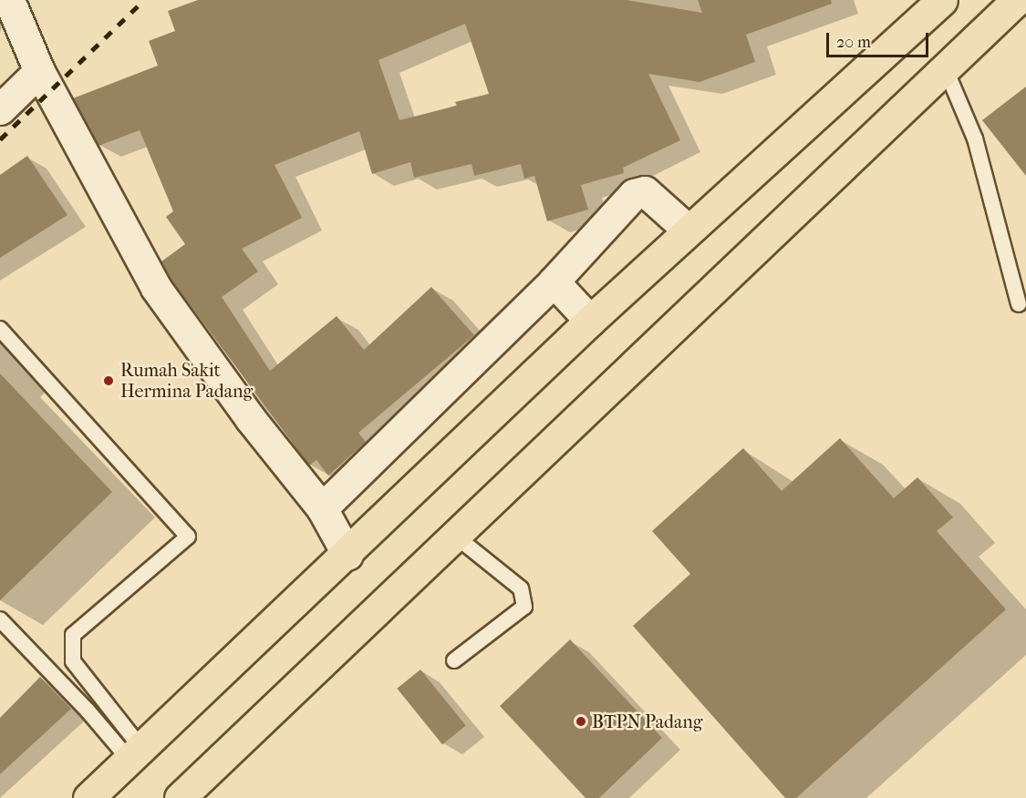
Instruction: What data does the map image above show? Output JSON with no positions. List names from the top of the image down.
{
  "places": ["Rumah Sakit Hermina Padang", "BTPN Padang"],
  "scale_bar": "20 m"
}
